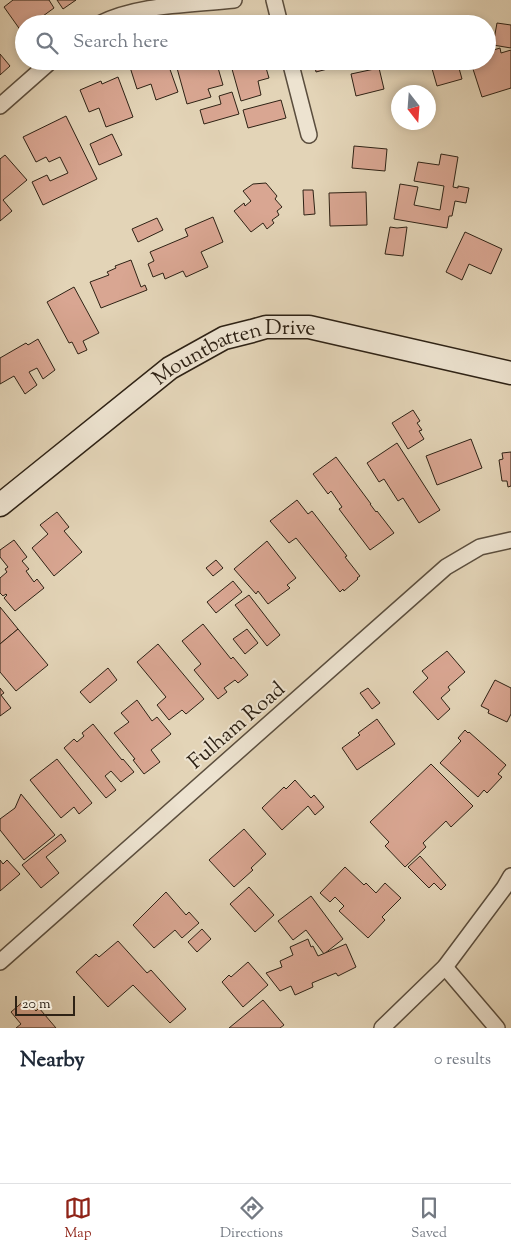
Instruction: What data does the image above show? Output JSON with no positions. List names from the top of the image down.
{
  "streets": {
    "main road": ["Mountbatten Drive"],
    "street": ["Fulham Road"]
  },
  "scale_bar": "20 m",
  "north": "bottom",
  "page": {
    "search": "Search here",
    "scale": "20 m",
    "heading": ["Nearby", "0 results"],
    "nav": ["Map", "Directions", "Saved"]
  }
}
